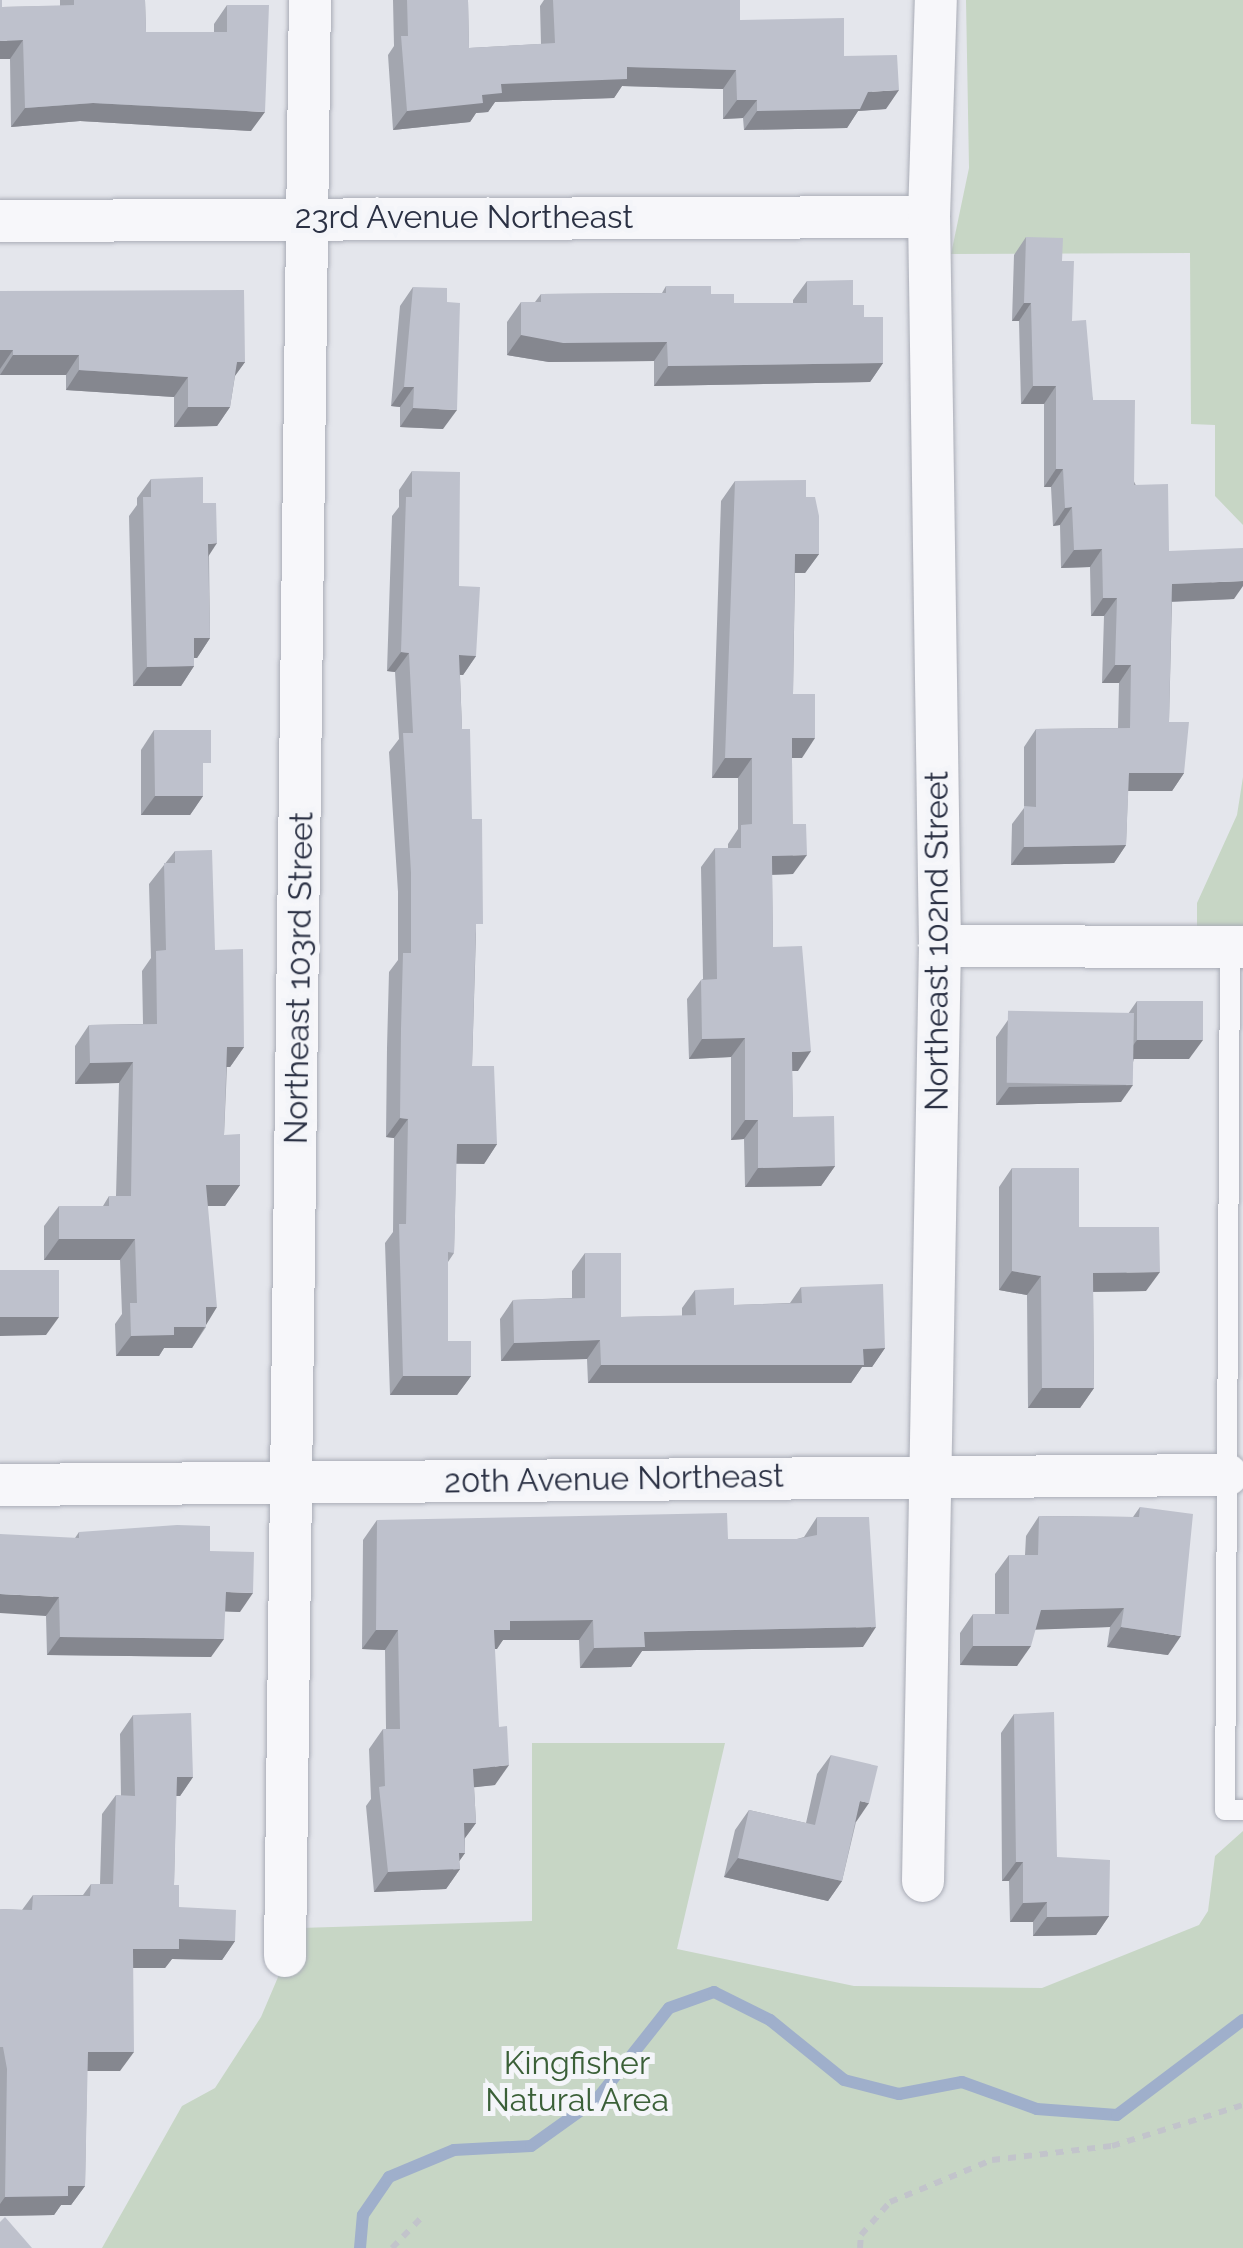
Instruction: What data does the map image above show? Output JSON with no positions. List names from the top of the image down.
{
  "streets": {
    "street": [
      "23rd Avenue Northeast",
      "Northeast 102nd Street",
      "Northeast 103rd Street",
      "20th Avenue Northeast"
    ]
  },
  "crossings": [
    ["23rd Avenue Northeast", "Northeast 102nd Street"],
    ["23rd Avenue Northeast", "Northeast 103rd Street"],
    ["Northeast 102nd Street", "20th Avenue Northeast"],
    ["Northeast 103rd Street", "20th Avenue Northeast"]
  ],
  "parks": ["Kingfisher Natural Area"]
}
